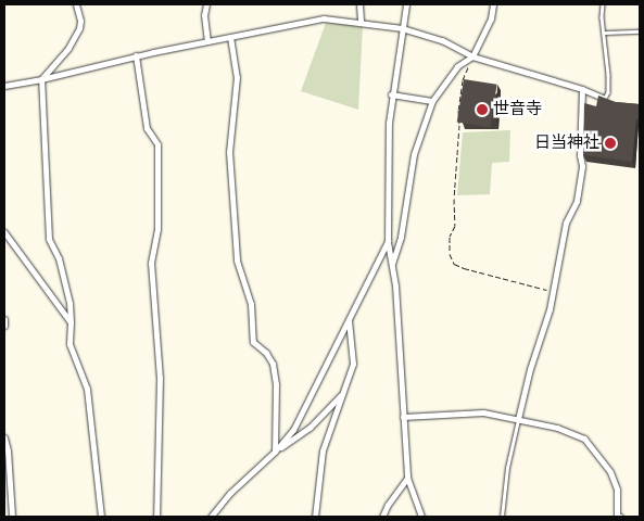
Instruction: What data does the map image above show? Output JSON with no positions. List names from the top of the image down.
{
  "places": ["世音寺", "日当神社"]
}
